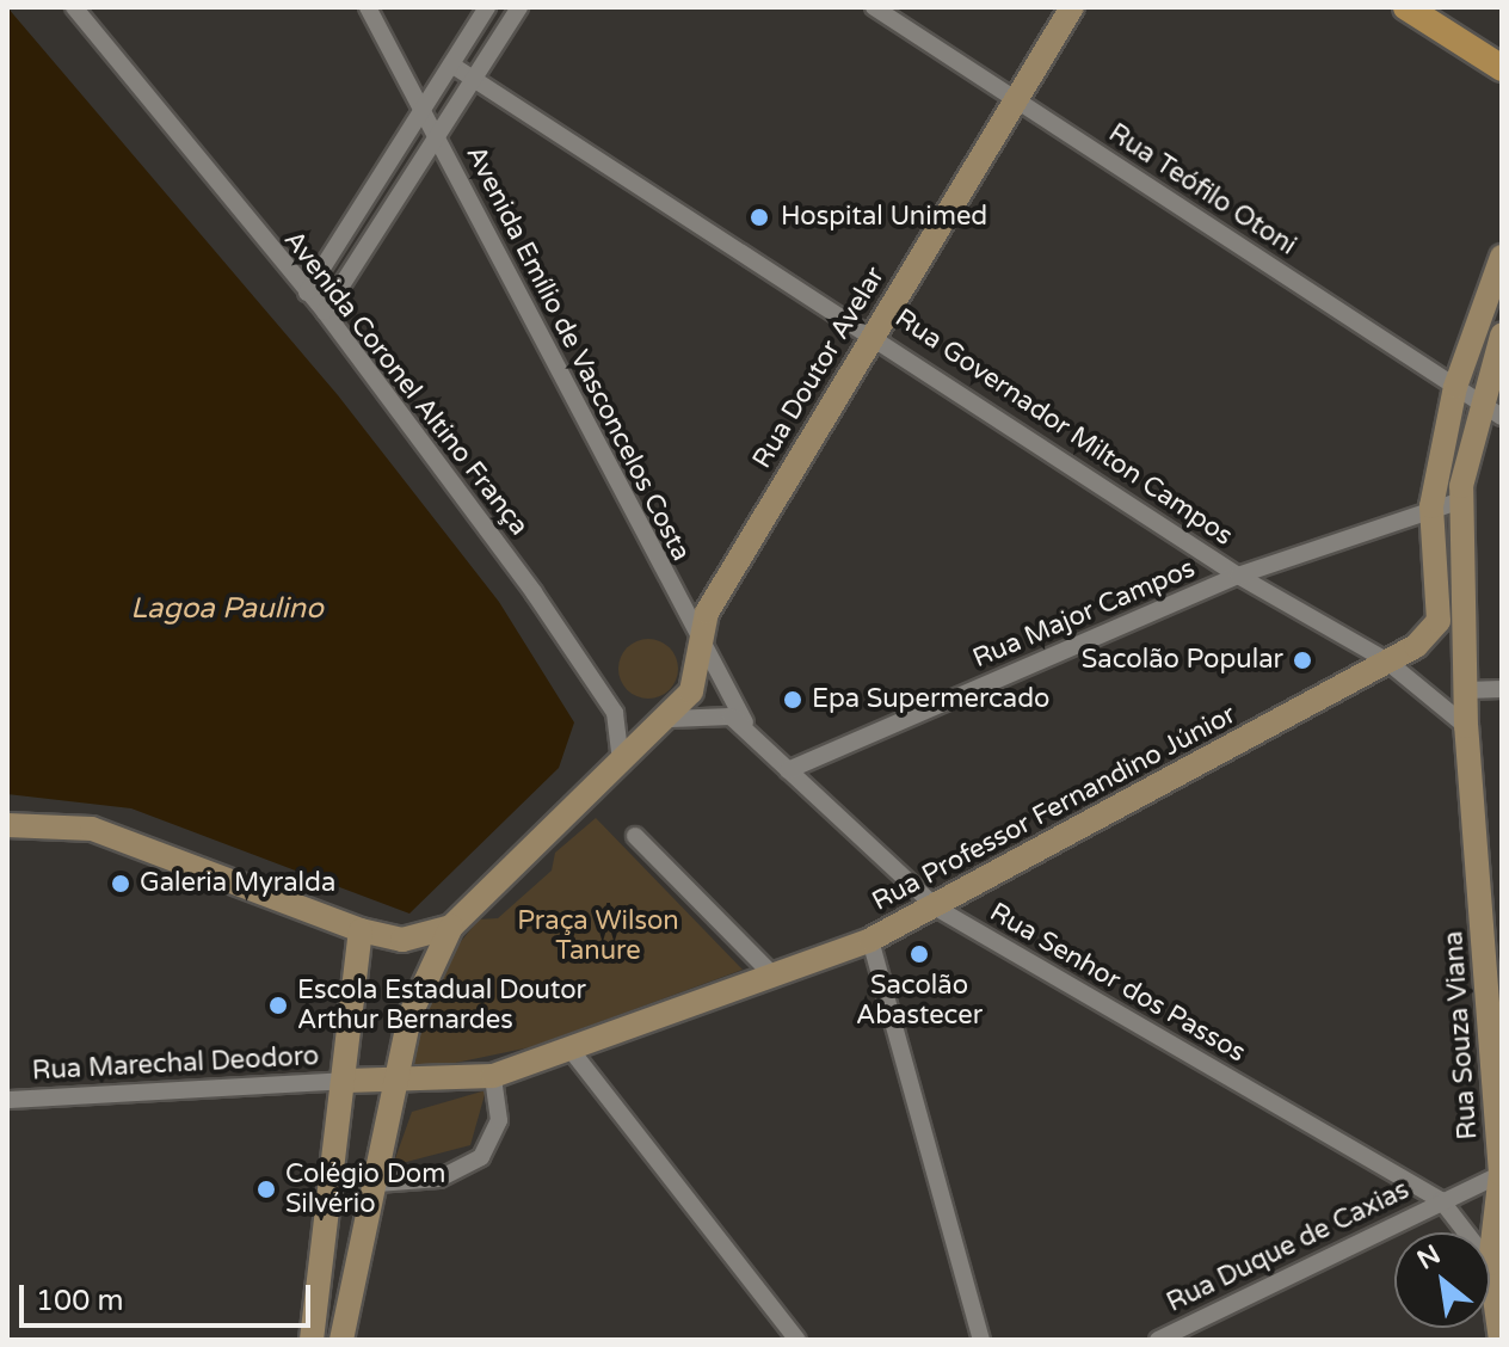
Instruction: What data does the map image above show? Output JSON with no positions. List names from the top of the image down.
{
  "streets": {
    "main road": ["Rua Doutor Avelar", "Rua Professor Fernandino Júnior", "Rua Souza Viana"],
    "street": [
      "Rua Teófilo Otoni",
      "Avenida Emílio de Vasconcelos Costa",
      "Avenida Coronel Altino França",
      "Rua Governador Milton Campos",
      "Rua Major Campos",
      "Rua Senhor dos Passos",
      "Rua Marechal Deodoro",
      "Rua Duque de Caxias"
    ]
  },
  "crossings": [
    ["Rua Teófilo Otoni", "Rua Doutor Avelar"],
    ["Rua Teófilo Otoni", "Rua Souza Viana"],
    ["Avenida Emílio de Vasconcelos Costa", "Rua Doutor Avelar"],
    ["Avenida Emílio de Vasconcelos Costa", "Rua Senhor dos Passos"],
    ["Rua Doutor Avelar", "Rua Governador Milton Campos"],
    ["Rua Doutor Avelar", "Rua Senhor dos Passos"],
    ["Rua Governador Milton Campos", "Rua Major Campos"],
    ["Rua Governador Milton Campos", "Rua Professor Fernandino Júnior"],
    ["Rua Major Campos", "Rua Professor Fernandino Júnior"],
    ["Rua Major Campos", "Rua Senhor dos Passos"],
    ["Rua Major Campos", "Rua Souza Viana"],
    ["Rua Professor Fernandino Júnior", "Rua Senhor dos Passos"],
    ["Rua Professor Fernandino Júnior", "Rua Marechal Deodoro"],
    ["Rua Senhor dos Passos", "Rua Duque de Caxias"]
  ],
  "water": ["Lagoa Paulino"],
  "parks": ["Praça Wilson Tanure"],
  "places": [
    "Hospital Unimed",
    "Sacolão Popular",
    "Epa Supermercado",
    "Galeria Myralda",
    "Sacolão Abastecer",
    "Escola Estadual Doutor Arthur Bernardes",
    "Colégio Dom Silvério"
  ],
  "scale_bar": "100 m",
  "north": "top left"
}
